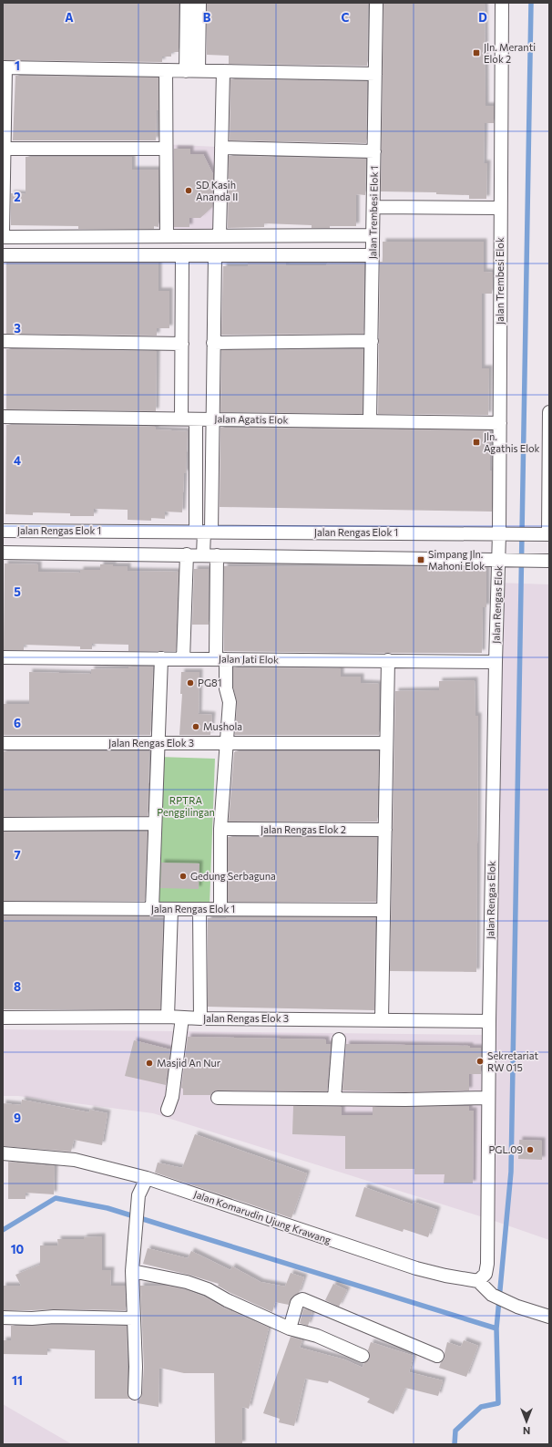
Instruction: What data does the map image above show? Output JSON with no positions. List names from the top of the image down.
{
  "streets": {
    "street": [
      "Jalan Trembesi Elok 1",
      "Jalan Trembesi Elok",
      "Jalan Agatis Elok",
      "Jalan Rengas Elok 1",
      "Jalan Rengas Elok",
      "Jalan Jati Elok",
      "Jalan Rengas Elok 3",
      "Jalan Rengas Elok 2",
      "Jalan Komarudin Ujung Krawang"
    ]
  },
  "crossings": [
    ["Jalan Trembesi Elok 1", "Jalan Agatis Elok"],
    ["Jalan Trembesi Elok", "Jalan Agatis Elok"],
    ["Jalan Trembesi Elok", "Jalan Rengas Elok 1"],
    ["Jalan Trembesi Elok", "Jalan Rengas Elok"],
    ["Jalan Rengas Elok", "Jalan Jati Elok"],
    ["Jalan Rengas Elok", "Jalan Rengas Elok 3"],
    ["Jalan Rengas Elok", "Jalan Komarudin Ujung Krawang"]
  ],
  "parks": ["RPTRA Penggilingan"],
  "places": {
    "transit": ["Jln. Meranti Elok 2", "Jln. Agathis Elok", "Simpang Jln. Mahoni Elok"],
    "other": [
      "SD Kasih Ananda II",
      "PG81",
      "Mushola",
      "Gedung Serbaguna",
      "Sekretariat RW 015",
      "Masjid An Nur",
      "PGL.09"
    ]
  },
  "north": "bottom",
  "grid": {
    "columns": [
      "A",
      "B",
      "C",
      "D"
    ],
    "rows": [
      "1",
      "2",
      "3",
      "4",
      "5",
      "6",
      "7",
      "8",
      "9",
      "10",
      "11"
    ]
  }
}
